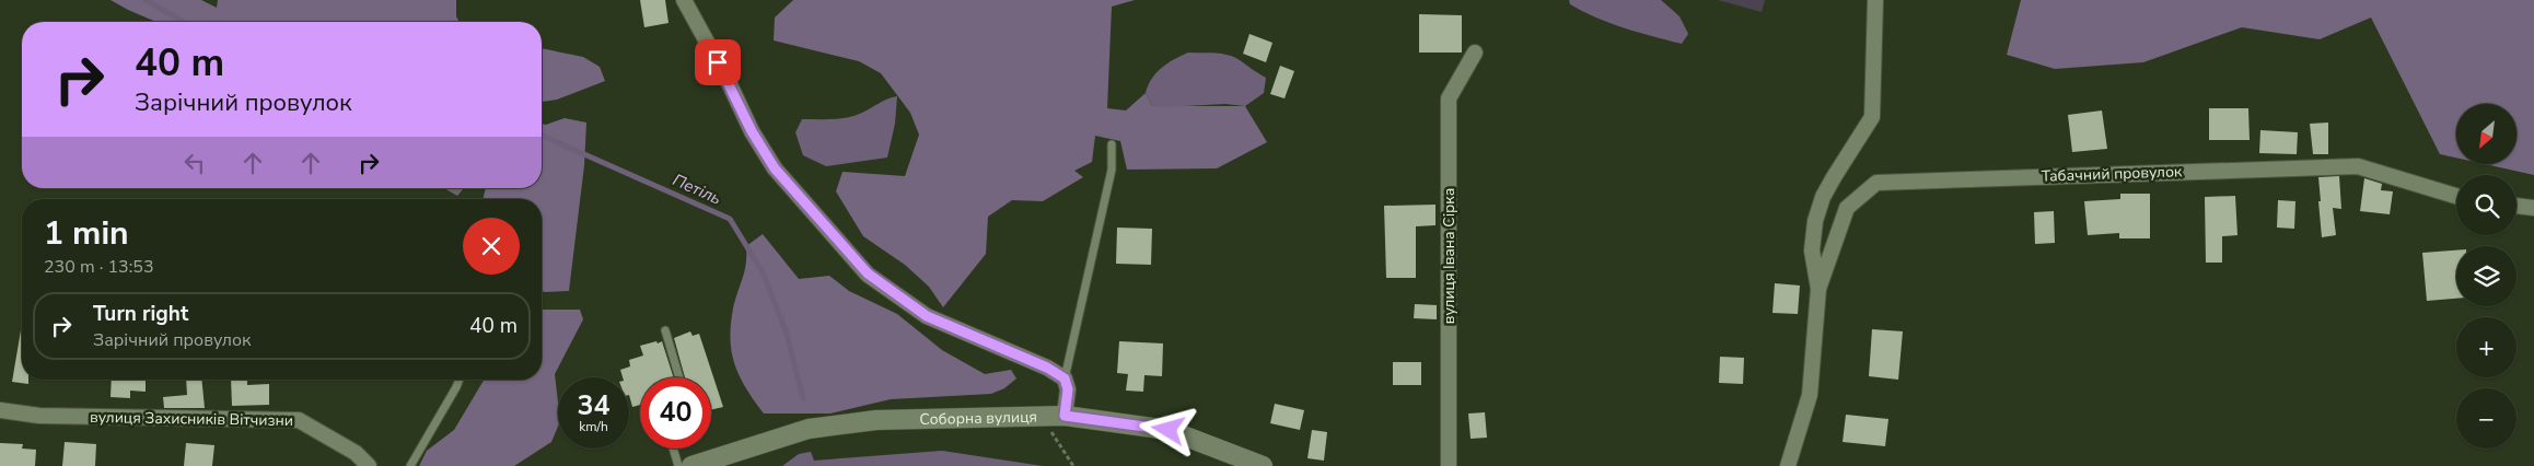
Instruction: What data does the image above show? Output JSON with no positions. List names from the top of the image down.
{
  "streets": {
    "street": [
      "Табачний провулок",
      "вулиця Івана Сірка",
      "Соборна вулиця",
      "вулиця Захисників Вітчизни"
    ]
  },
  "water": ["Петіль"],
  "north": "bottom left",
  "page": {
    "turn": ["40 m", "Зарічний провулок"],
    "map_buttons": ["+", "−"],
    "heading": ["1 min", "230 m · 13:53"],
    "list": [
      {
        "name": "Turn right",
        "note": "Зарічний провулок",
        "value": "40 m"
      }
    ],
    "speed": "34 km/h",
    "limit": "40"
  }
}
